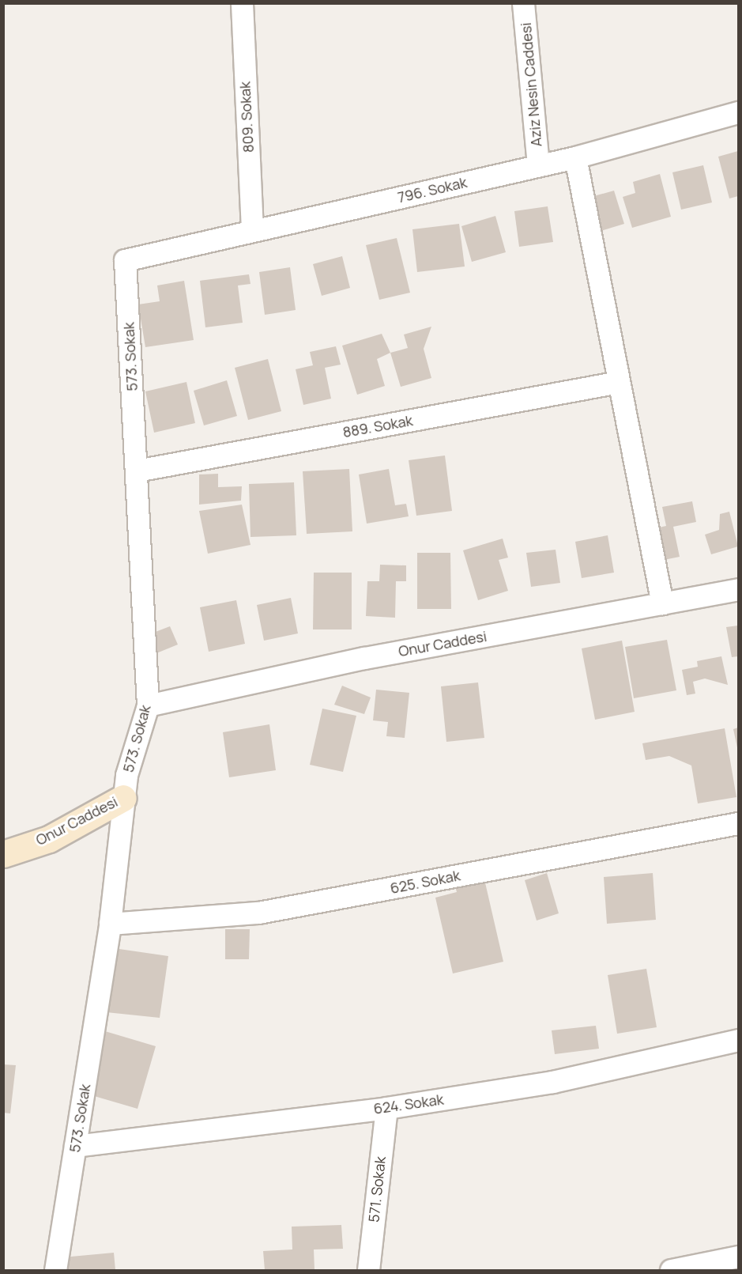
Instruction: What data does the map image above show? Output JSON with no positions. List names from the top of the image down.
{
  "streets": {
    "street": [
      "Aziz Nesin Caddesi",
      "809. Sokak",
      "796. Sokak",
      "573. Sokak",
      "889. Sokak",
      "Onur Caddesi",
      "625. Sokak",
      "624. Sokak",
      "571. Sokak"
    ]
  },
  "crossings": [
    ["Aziz Nesin Caddesi", "796. Sokak"],
    ["809. Sokak", "796. Sokak"],
    ["796. Sokak", "573. Sokak"],
    ["573. Sokak", "889. Sokak"],
    ["573. Sokak", "Onur Caddesi"],
    ["573. Sokak", "625. Sokak"],
    ["573. Sokak", "624. Sokak"],
    ["624. Sokak", "571. Sokak"]
  ]
}
